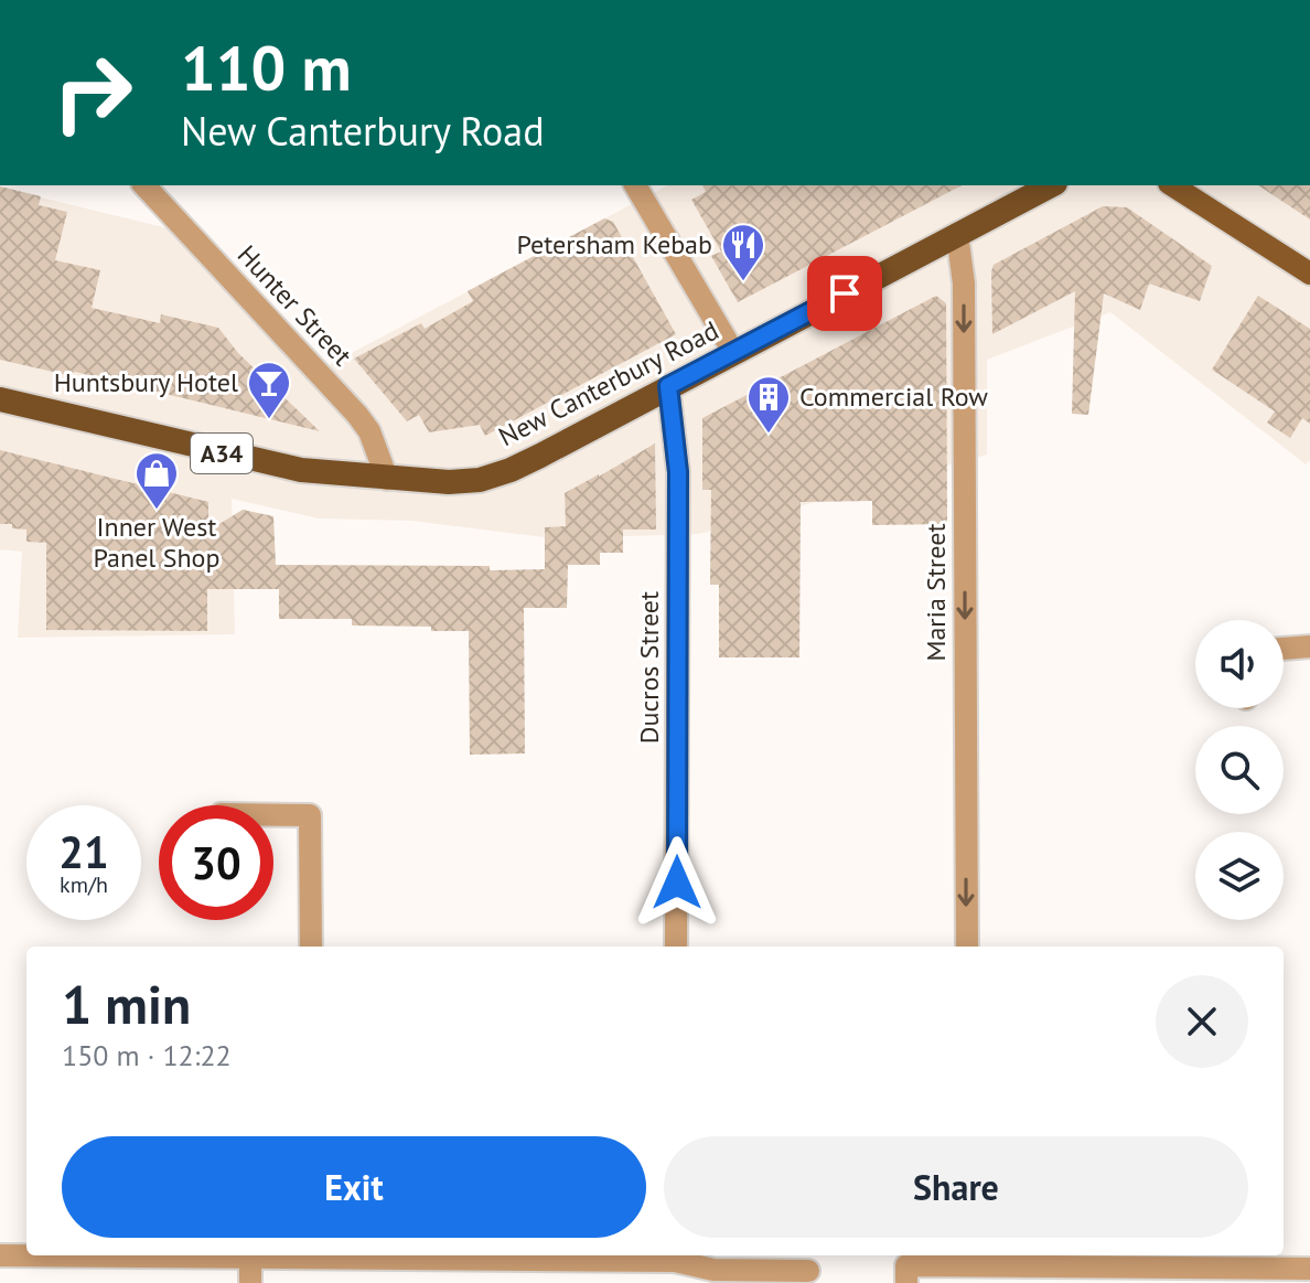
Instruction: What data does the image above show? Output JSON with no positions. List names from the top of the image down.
{
  "streets": {
    "highway": ["New Canterbury Road", "A34"],
    "street": ["Hunter Street", "Maria Street", "Ducros Street"]
  },
  "crossings": [
    ["Hunter Street", "New Canterbury Road"],
    ["New Canterbury Road", "Maria Street"],
    ["New Canterbury Road", "Ducros Street"]
  ],
  "one_way": ["Maria Street"],
  "places": {
    "restaurant": ["Petersham Kebab"],
    "bar": ["Huntsbury Hotel"],
    "building": ["Commercial Row"],
    "shop": ["Inner West Panel Shop"]
  },
  "page": {
    "turn": ["110 m", "New Canterbury Road"],
    "speed": "21 km/h",
    "limit": "30",
    "heading": ["1 min", "150 m · 12:22"],
    "buttons": ["Exit", "Share"]
  }
}
